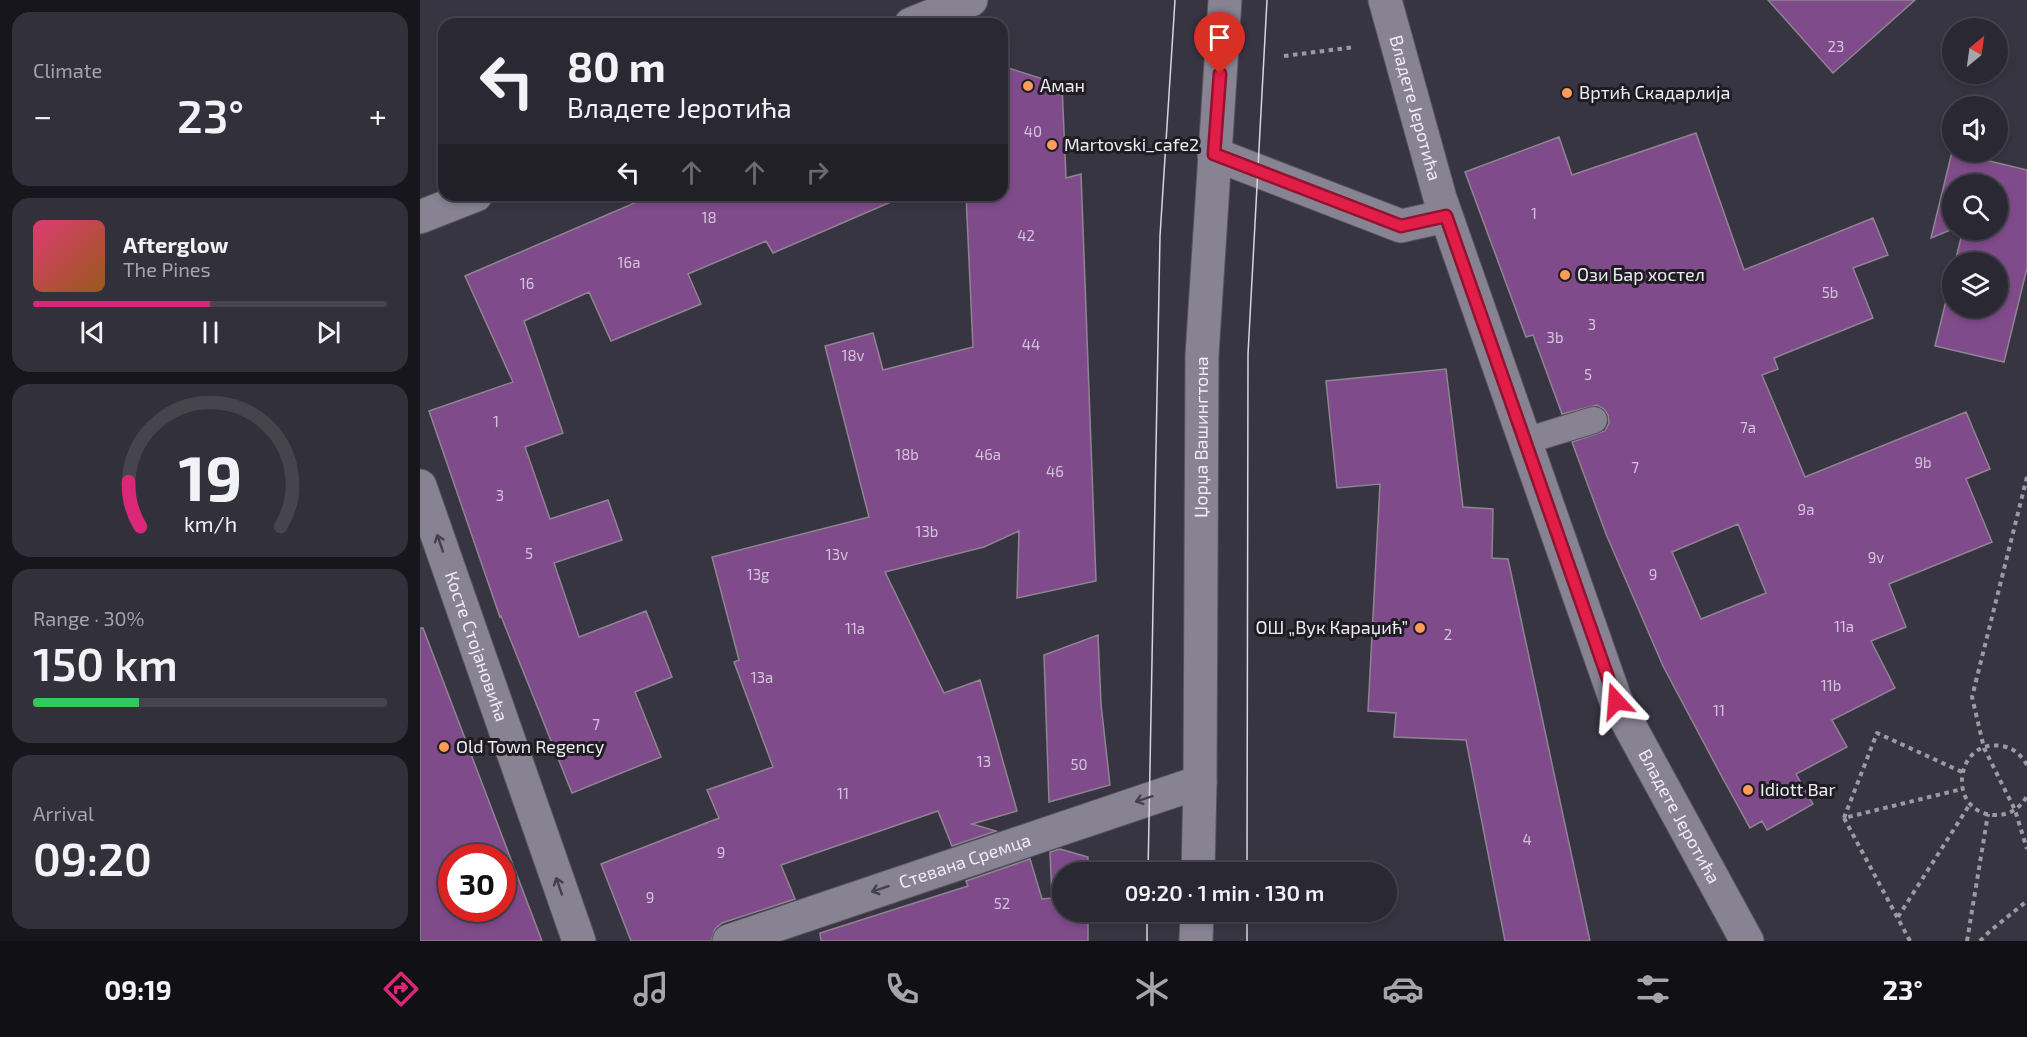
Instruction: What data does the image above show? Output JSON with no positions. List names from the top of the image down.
{
  "streets": {
    "street": [
      "Владете Јеротића",
      "Џорџа Вашингтона",
      "Косте Стојановића",
      "Стевана Сремца"
    ]
  },
  "crossings": [
    ["Џорџа Вашингтона", "Стевана Сремца"]
  ],
  "one_way": ["Косте Стојановића", "Стевана Сремца"],
  "places": [
    "Аман",
    "Вртић Скадарлија",
    "Martovski_cafe2",
    "Ози Бар хостел",
    "ОШ „Вук Караџић”",
    "Old Town Regency",
    "Idiott Bar"
  ],
  "house_numbers": [
    "23",
    "40",
    "1",
    "18",
    "42",
    "16a",
    "16",
    "5b",
    "3",
    "3b",
    "44",
    "18v",
    "5",
    "1",
    "7a",
    "18b",
    "46a",
    "9b",
    "7",
    "46",
    "3",
    "9a",
    "13b",
    "5",
    "13v",
    "9v",
    "13g",
    "9",
    "11a",
    "11a",
    "2",
    "13a",
    "11b",
    "11",
    "7",
    "13",
    "50",
    "11",
    "4",
    "9",
    "9",
    "52"
  ],
  "north": "top right",
  "page": {
    "tile": [
      "Climate",
      ["Range · 30%", "150 km"],
      ["Arrival", "09:20"]
    ],
    "turn": ["80 m", "Владете Јеротића"],
    "heat": ["−", "23°", "+"],
    "song": ["Afterglow", "The Pines"],
    "limit": "30",
    "trip": "09:20 · 1 min · 130 m",
    "tabs": ["09:19", "23°"],
    "gauge": ["19", "km/h"]
  }
}
